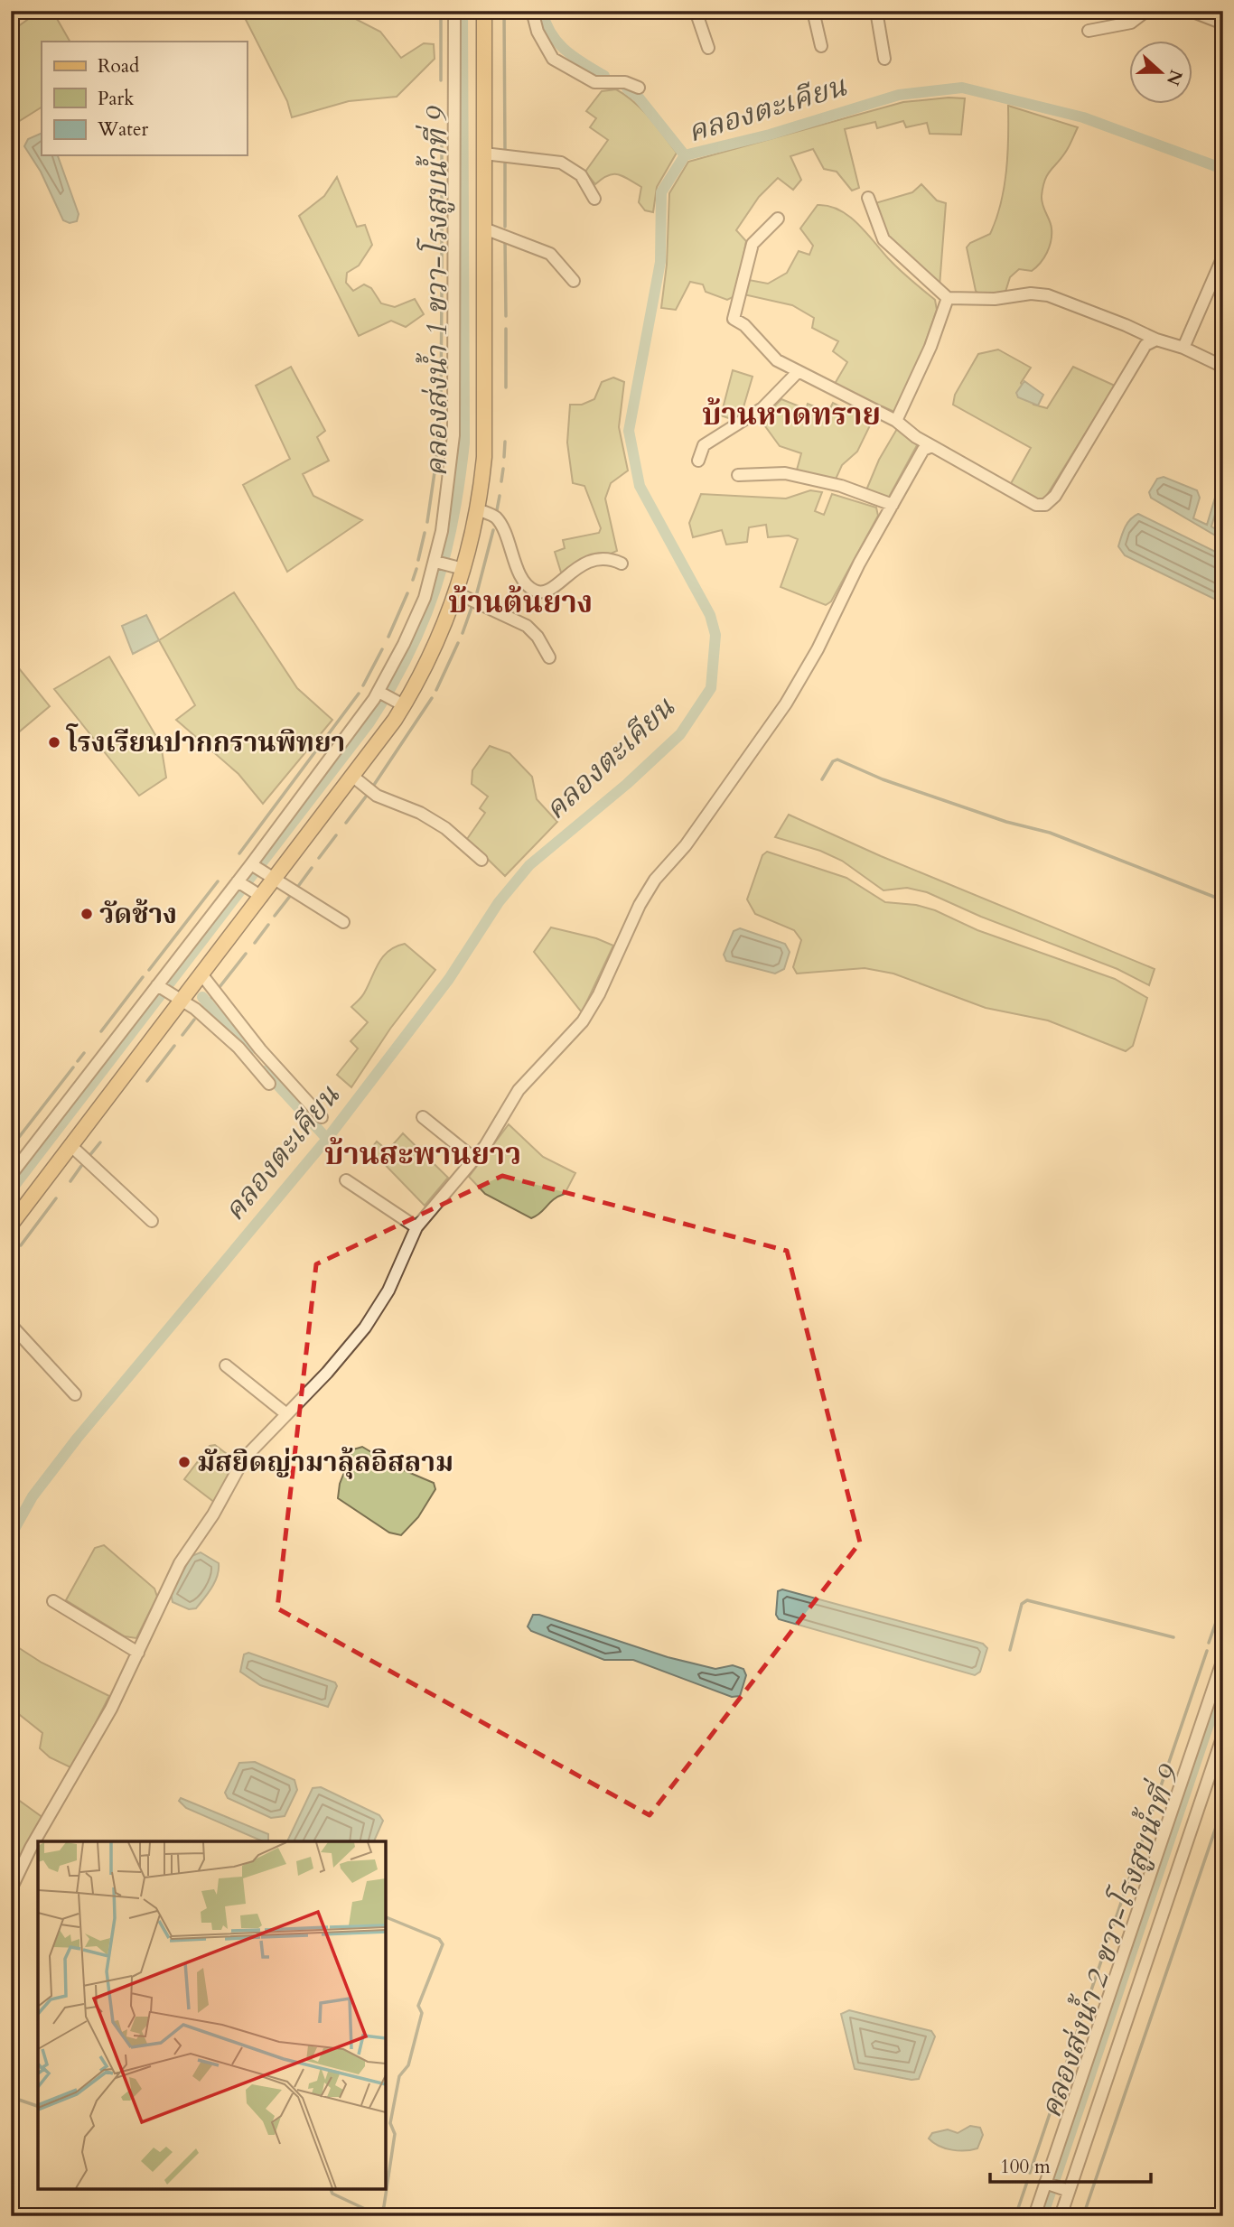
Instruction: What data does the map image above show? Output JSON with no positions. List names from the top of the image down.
{
  "districts": ["บ้านหาดทราย", "บ้านต้นยาง", "บ้านสะพานยาว"],
  "water": ["คลองตะเคียน", "คลองส่งน้ำ 1 ขวา-โรงสูบน้ำที่ 9", "คลองส่งน้ำ 2 ขวา-โรงสูบน้ำที่ 9"],
  "places": ["โรงเรียนปากกรานพิทยา", "วัดช้าง", "มัสยิดญ่ามาลุ้ลอิสลาม"],
  "legend": ["Road", "Park", "Water"],
  "scale_bar": "100 m",
  "north": "right"
}
